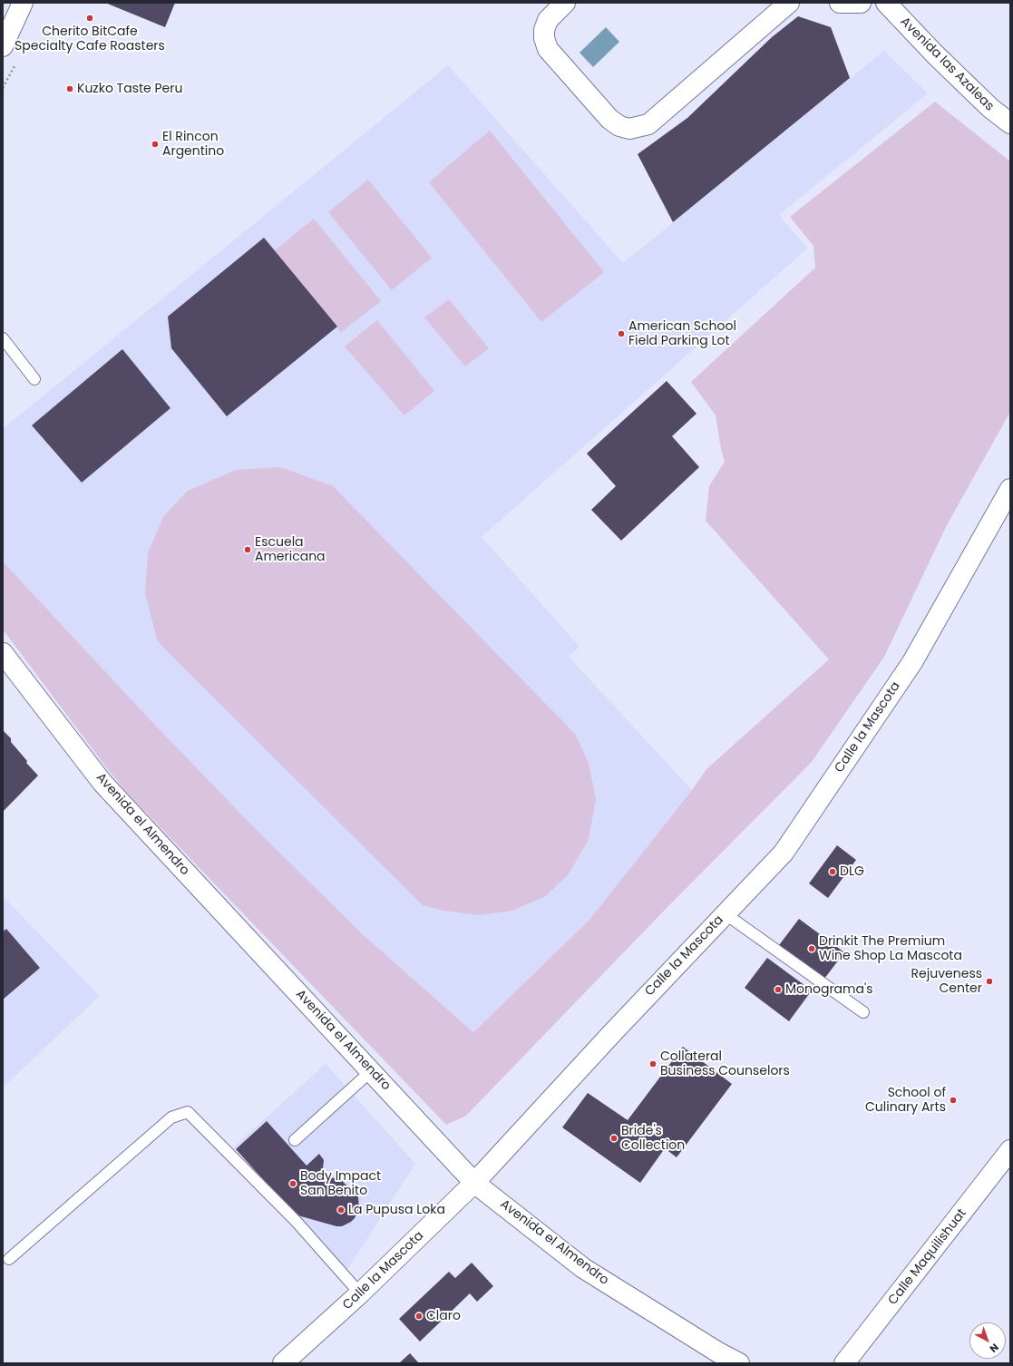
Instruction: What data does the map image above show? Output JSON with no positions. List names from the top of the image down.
{
  "streets": {
    "street": [
      "Avenida las Azaleas",
      "Calle la Mascota",
      "Avenida el Almendro",
      "Calle Maquilishuat"
    ]
  },
  "crossings": [
    ["Calle la Mascota", "Avenida el Almendro"]
  ],
  "places": [
    "Cherito BitCafe Specialty Cafe Roasters",
    "Kuzko Taste Peru",
    "El Rincon Argentino",
    "American School Field Parking Lot",
    "Escuela Americana",
    "DLG",
    "Drinkit The Premium Wine Shop La Mascota",
    "Rejuveness Center",
    "Monograma's",
    "Collateral Business Counselors",
    "School of Culinary Arts",
    "Bride's Collection",
    "Body Impact San Benito",
    "La Pupusa Loka",
    "Claro"
  ],
  "north": "bottom right"
}
